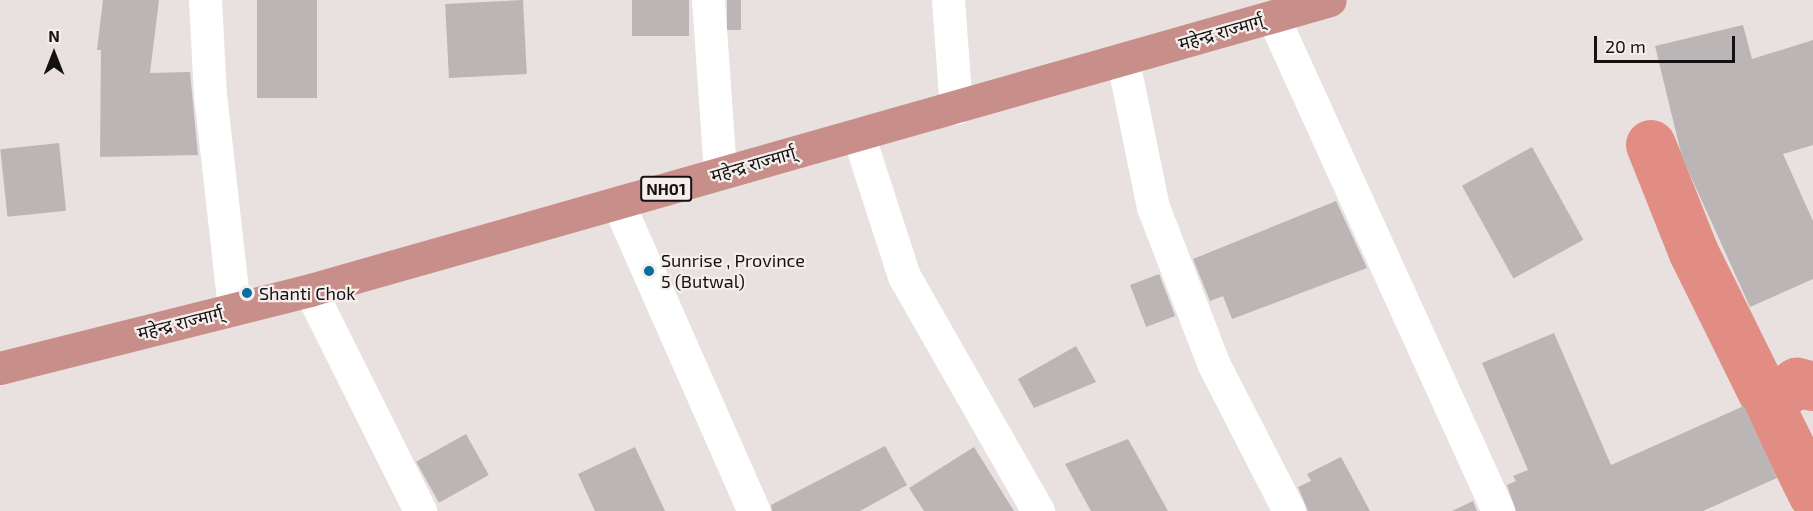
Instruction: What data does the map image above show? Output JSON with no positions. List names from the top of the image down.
{
  "streets": {
    "highway": ["महेन्द्र राज्मार्ग्", "NH01"]
  },
  "places": ["Sunrise , Province 5 (Butwal)", "Shanti Chok"],
  "scale_bar": "20 m",
  "north": "top"
}
